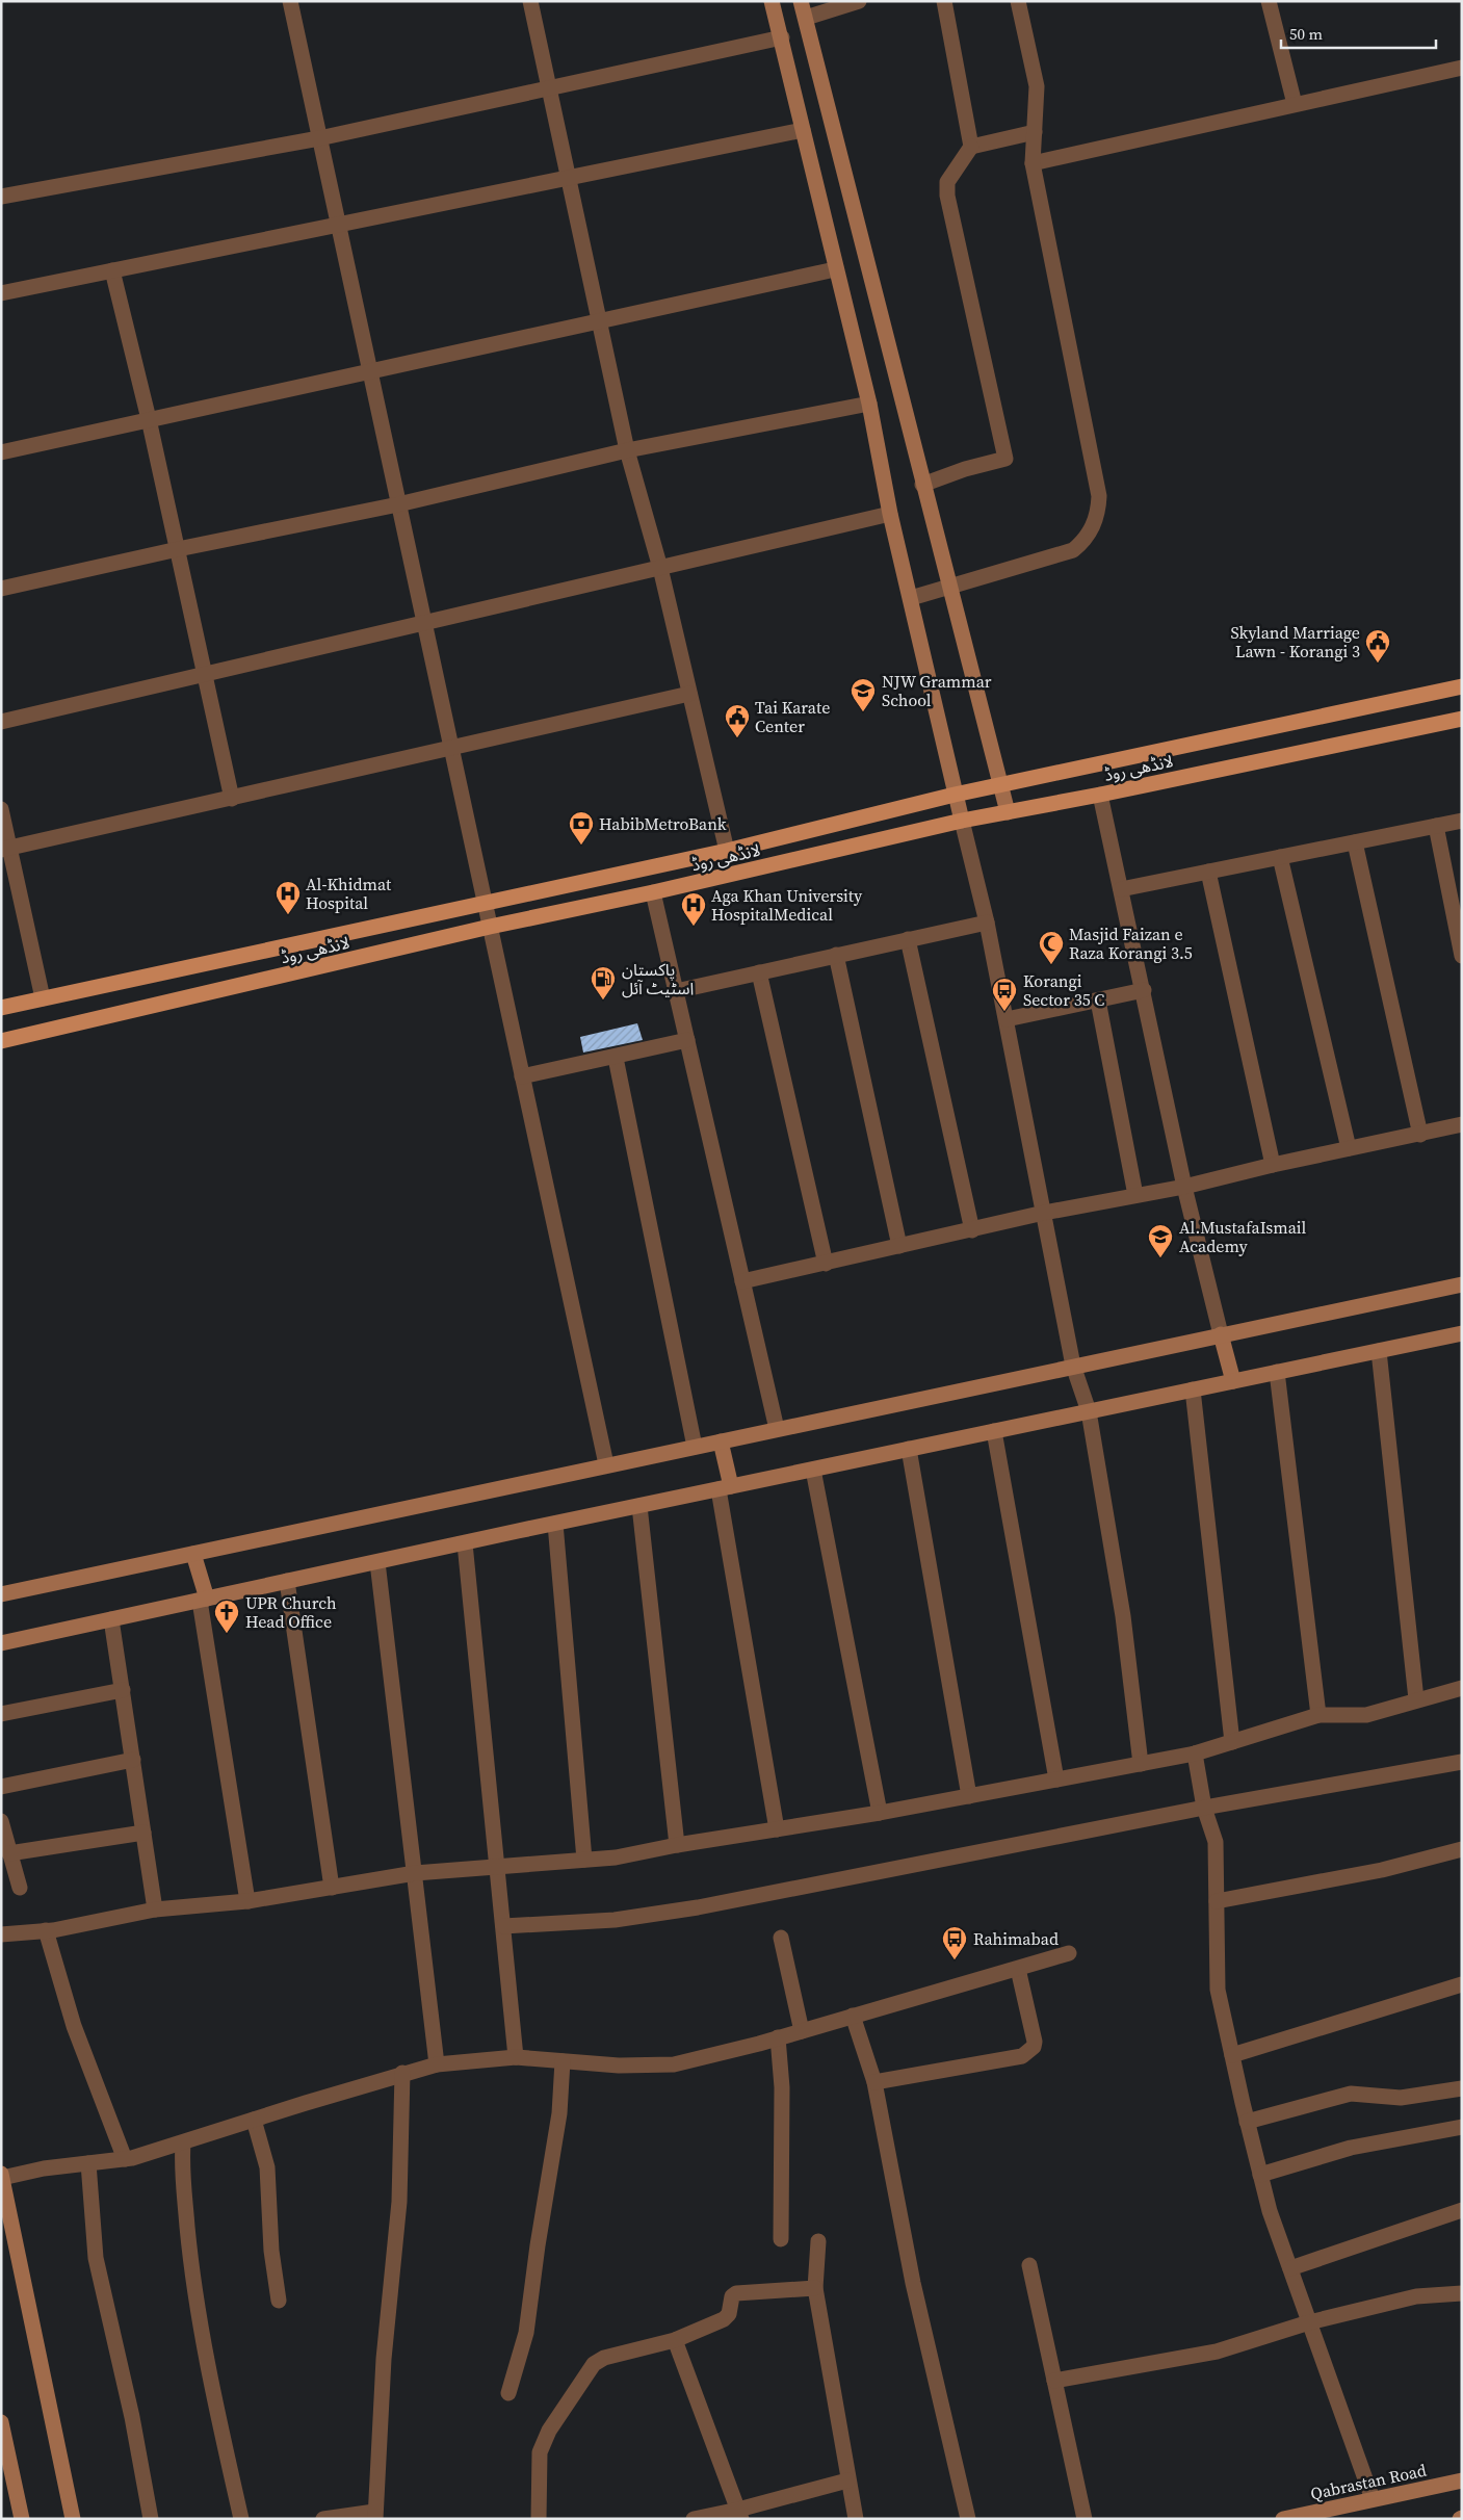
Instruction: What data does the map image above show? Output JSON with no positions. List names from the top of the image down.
{
  "streets": {
    "main road": ["لانڈھی روڈ"],
    "street": ["Qabrastan Road"]
  },
  "places": {
    "public building": ["Skyland Marriage Lawn - Korangi 3", "Tai Karate Center"],
    "school or university": ["NJW Grammar School", "Al.MustafaIsmail Academy"],
    "bank": ["HabibMetroBank"],
    "hospital": ["Al-Khidmat Hospital", "Aga Khan University HospitalMedical"],
    "mosque": ["Masjid Faizan e Raza Korangi 3.5"],
    "fuel station": ["پاکستان اسٹیٹ آئل"],
    "bus stop": ["Korangi Sector 35 C", "Rahimabad"],
    "church": ["UPR Church Head Office"]
  },
  "scale_bar": "50 m"
}
